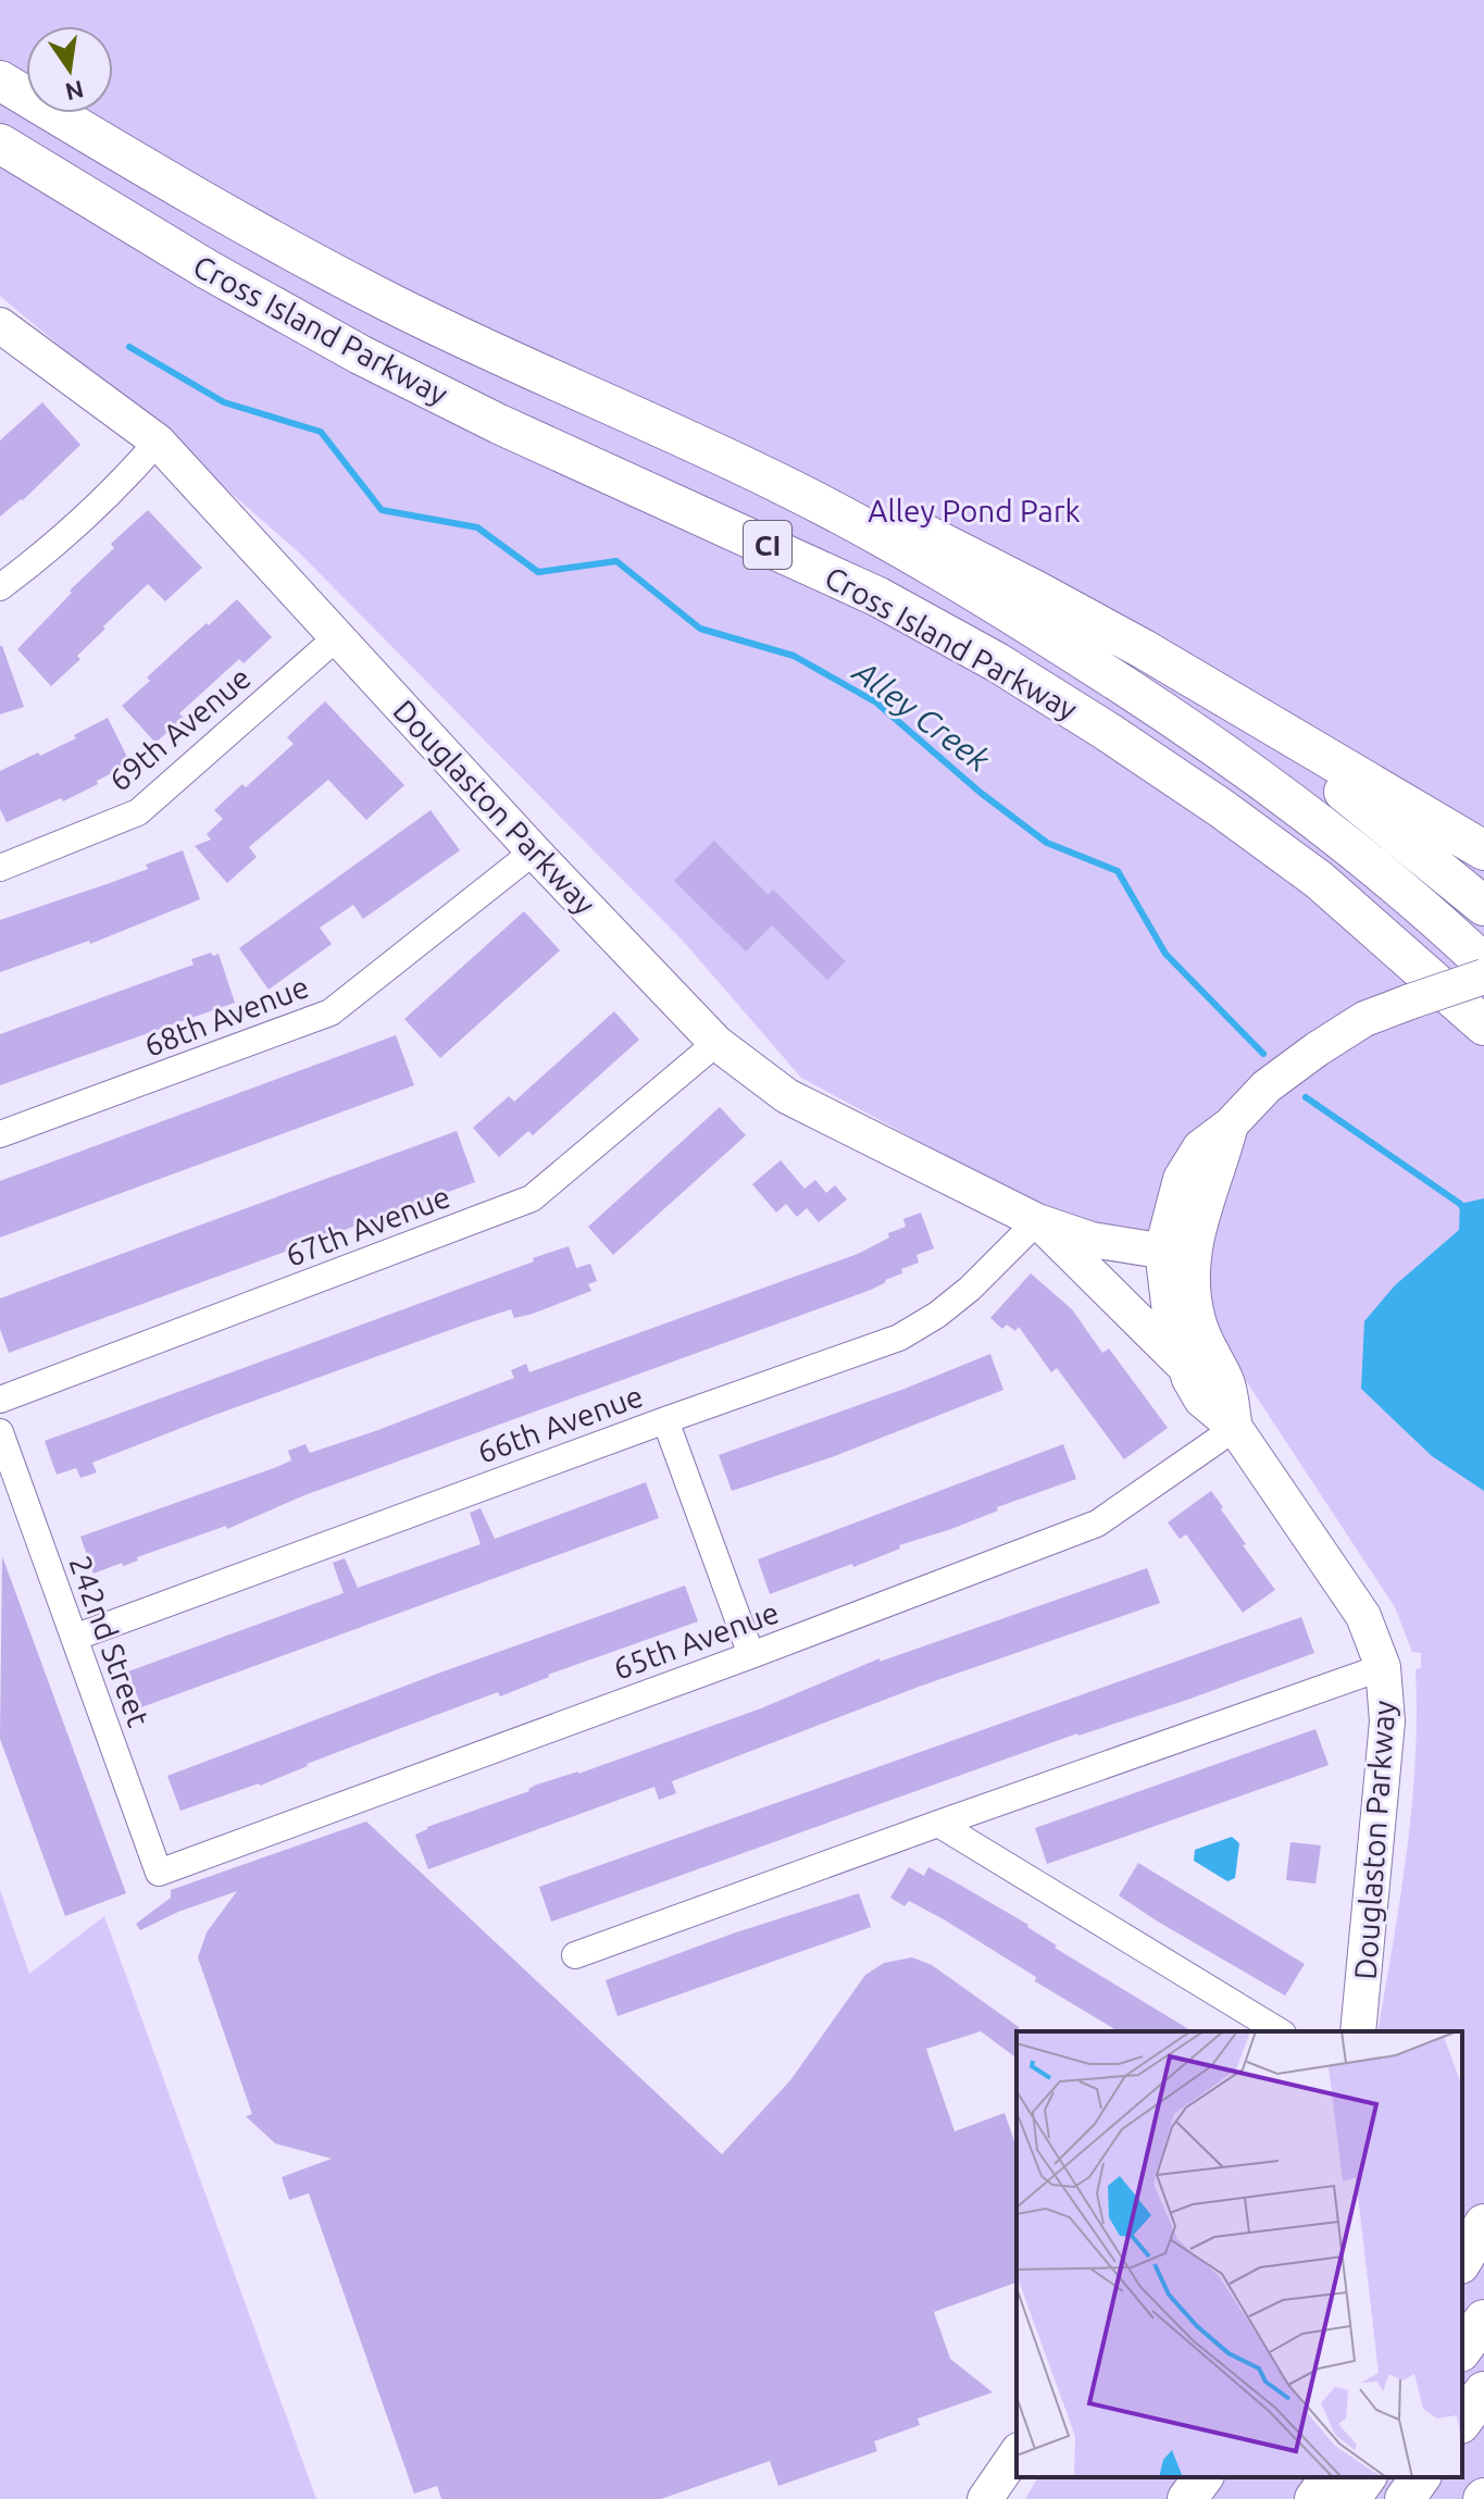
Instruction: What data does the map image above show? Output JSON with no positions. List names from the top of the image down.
{
  "streets": {
    "highway": ["Cross Island Parkway", "CI"],
    "main road": ["Douglaston Parkway"],
    "street": [
      "69th Avenue",
      "68th Avenue",
      "67th Avenue",
      "66th Avenue",
      "65th Avenue",
      "242nd Street"
    ]
  },
  "crossings": [
    ["69th Avenue", "Douglaston Parkway"],
    ["Douglaston Parkway", "68th Avenue"],
    ["Douglaston Parkway", "67th Avenue"],
    ["Douglaston Parkway", "66th Avenue"],
    ["Douglaston Parkway", "65th Avenue"],
    ["66th Avenue", "242nd Street"],
    ["65th Avenue", "242nd Street"]
  ],
  "water": ["Alley Creek"],
  "parks": ["Alley Pond Park"],
  "north": "bottom"
}
